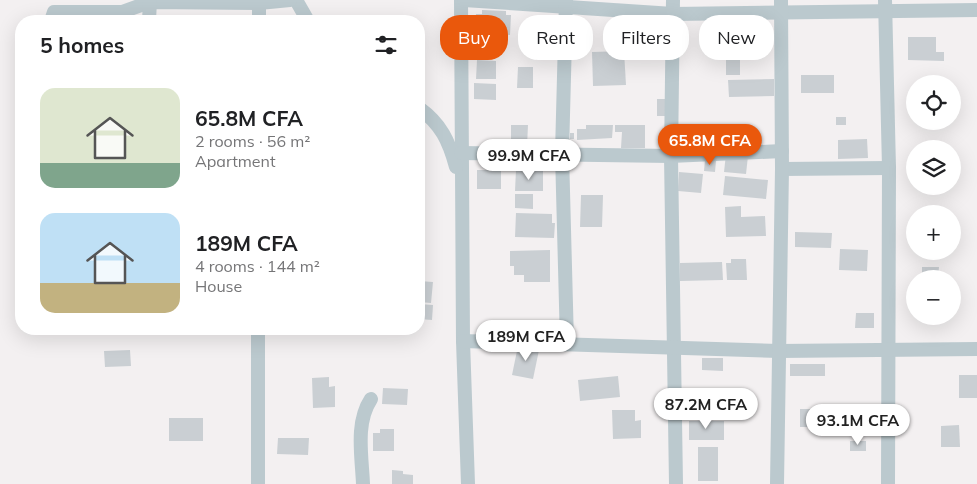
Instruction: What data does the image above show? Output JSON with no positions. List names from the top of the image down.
{
  "page": {
    "chip": [
      "Buy",
      "Rent",
      "Filters",
      "New"
    ],
    "heading": "5 homes",
    "map_buttons": ["+", "−"],
    "list": [
      {
        "name": "65.8M CFA",
        "note": "2 rooms · 56 m² · Apartment"
      },
      {
        "name": "189M CFA",
        "note": "4 rooms · 144 m² · House"
      }
    ],
    "price": [
      "65.8M CFA",
      "99.9M CFA",
      "189M CFA",
      "87.2M CFA",
      "93.1M CFA"
    ]
  }
}
